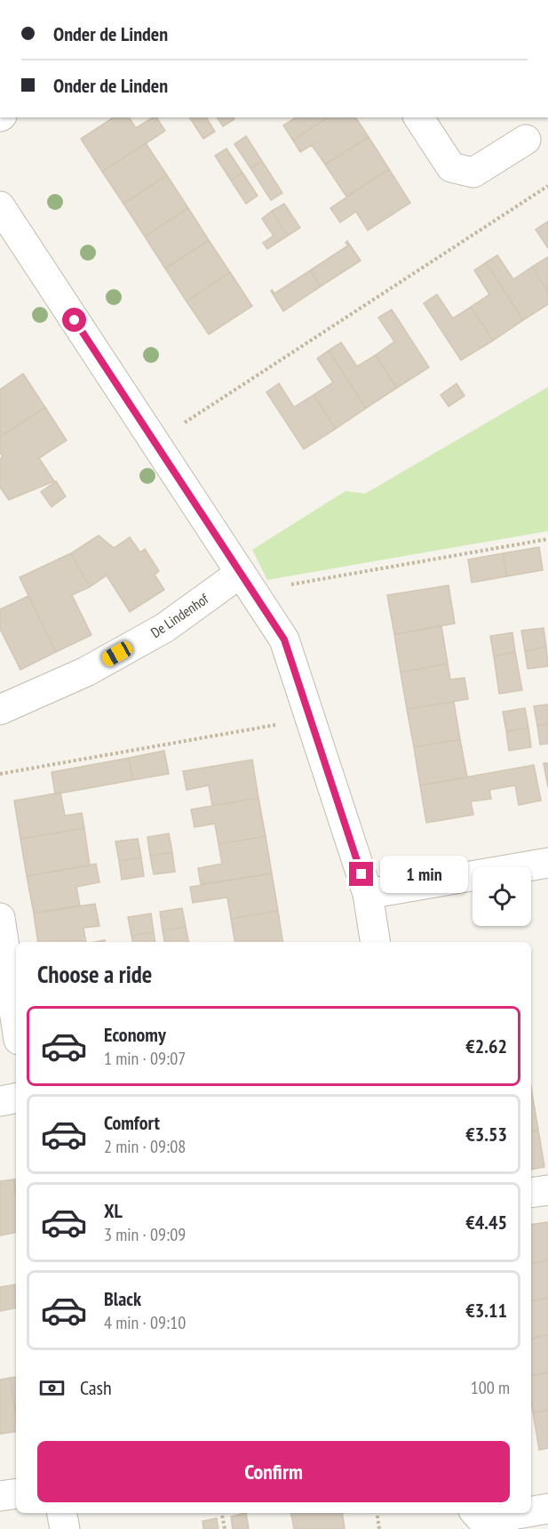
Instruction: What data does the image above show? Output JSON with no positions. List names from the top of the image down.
{
  "streets": {
    "street": ["De Lindenhof"]
  },
  "page": {
    "banner": ["Onder de Linden", "Onder de Linden"],
    "bubble": "1 min",
    "heading": "Choose a ride",
    "list": [
      {
        "name": "Economy",
        "note": "1 min · 09:07",
        "value": "€2.62"
      },
      {
        "name": "Comfort",
        "note": "2 min · 09:08",
        "value": "€3.53"
      },
      {
        "name": "XL",
        "note": "3 min · 09:09",
        "value": "€4.45"
      },
      {
        "name": "Black",
        "note": "4 min · 09:10",
        "value": "€3.11"
      }
    ],
    "pay": ["Cash", "100 m"],
    "buttons": "Confirm"
  }
}
